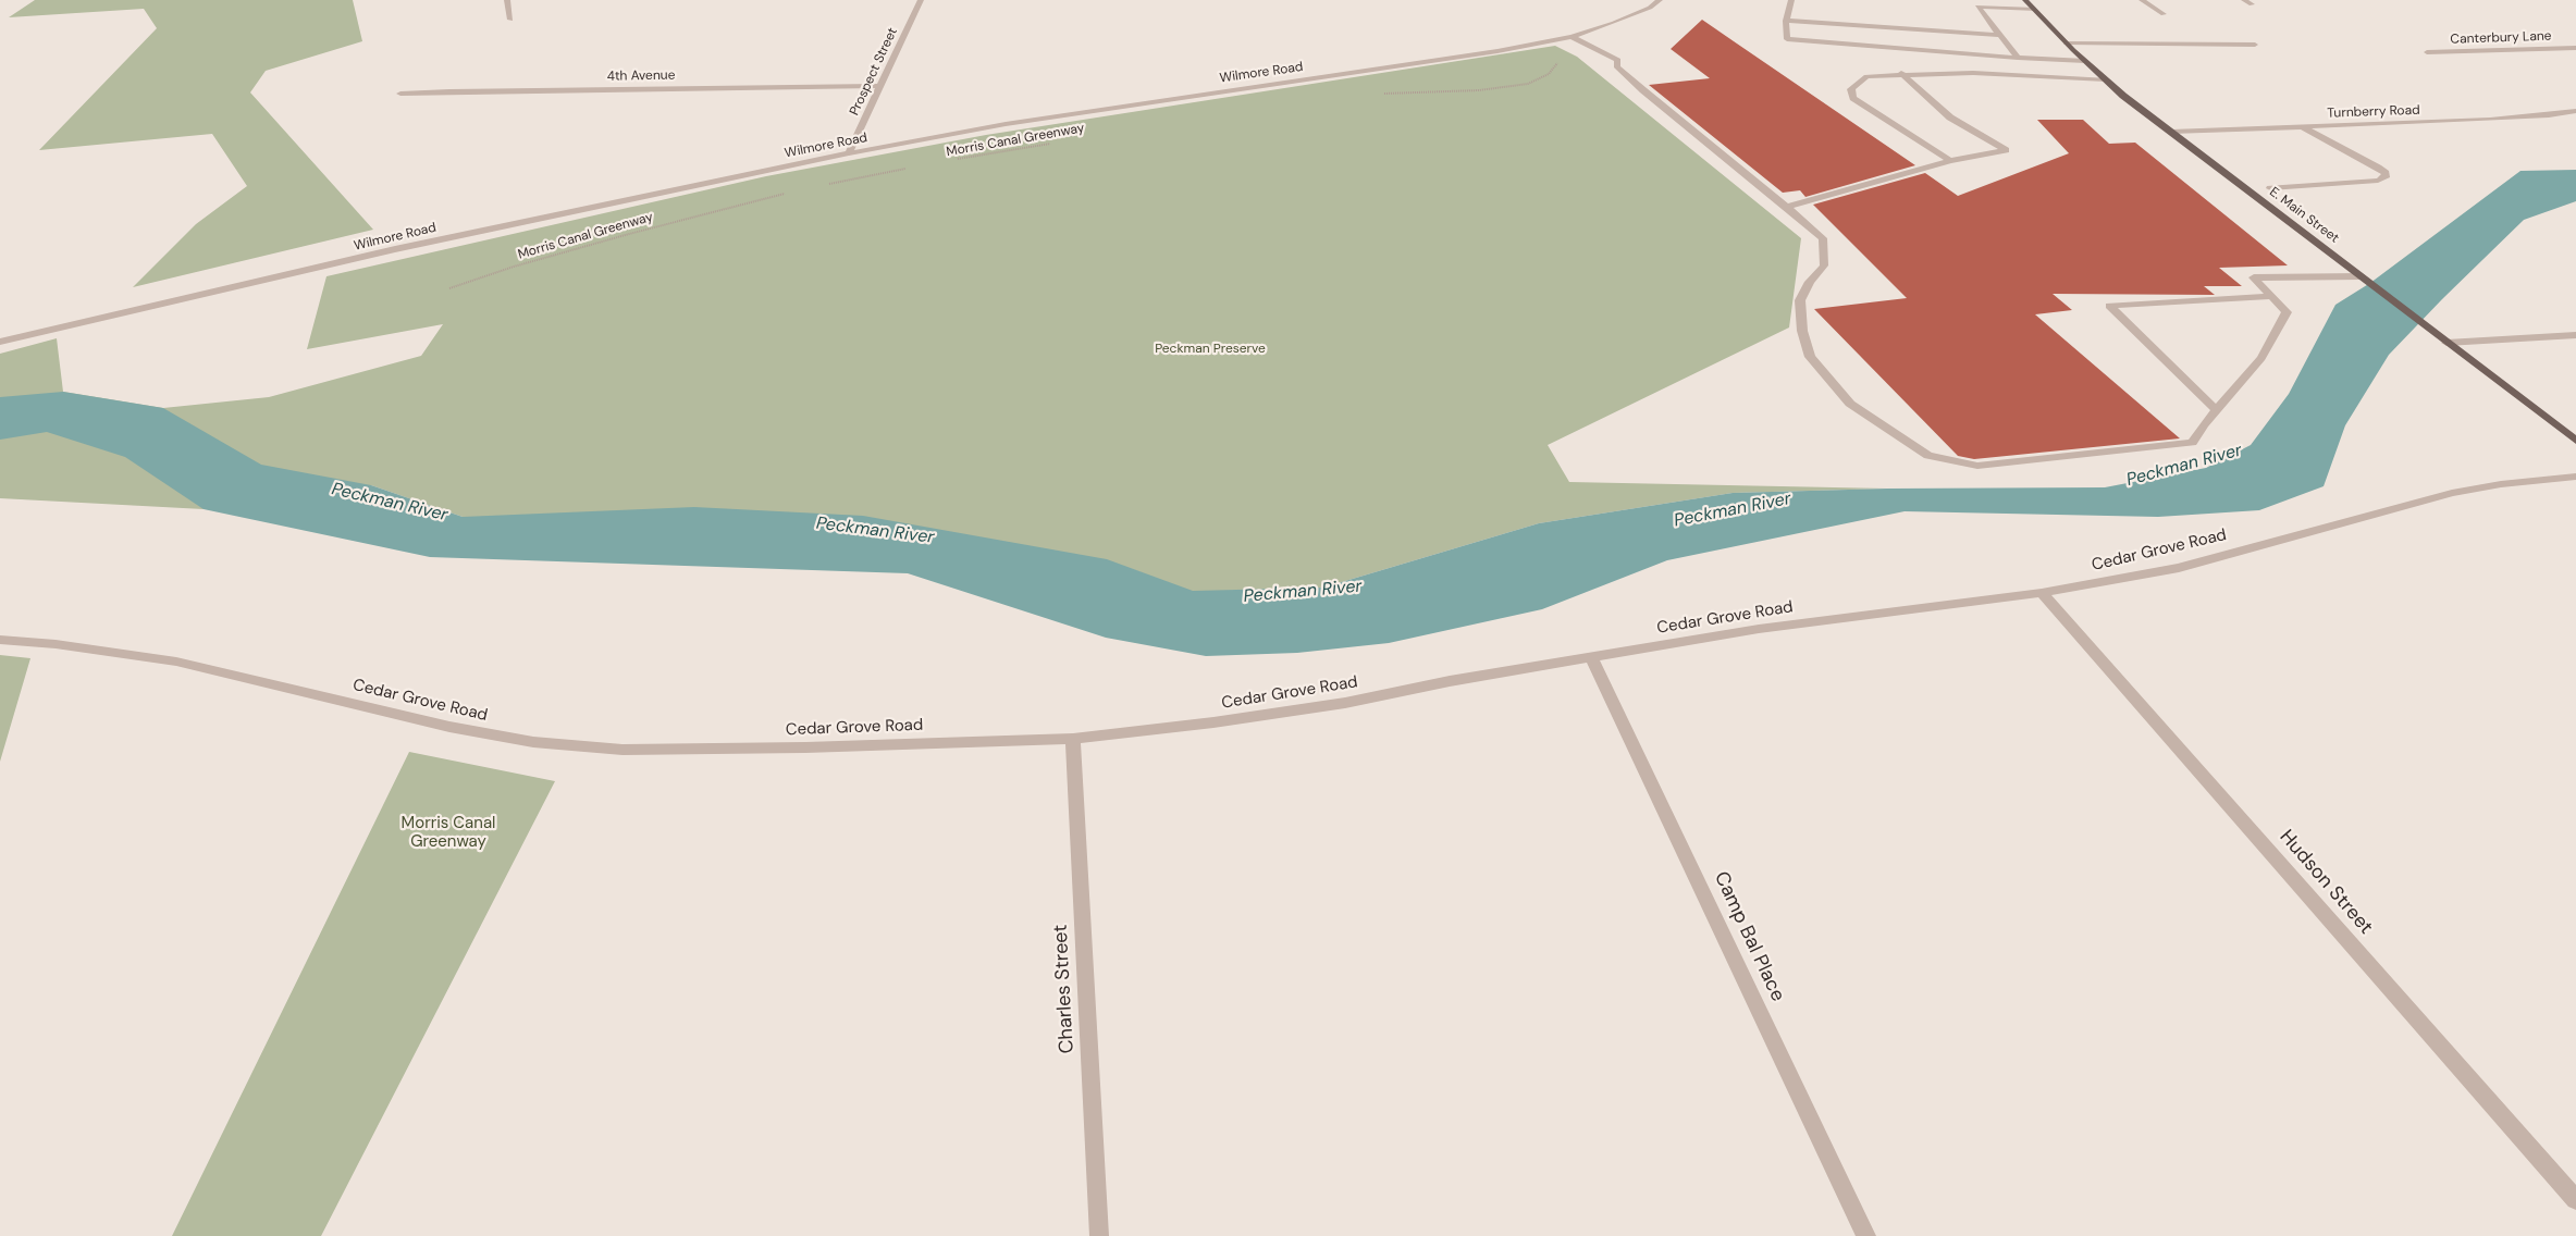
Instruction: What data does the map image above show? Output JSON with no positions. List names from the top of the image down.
{
  "streets": {
    "main road": ["E. Main Street"],
    "street": [
      "Canterbury Lane",
      "Prospect Street",
      "Wilmore Road",
      "4th Avenue",
      "Turnberry Road",
      "Cedar Grove Road",
      "Hudson Street",
      "Camp Bal Place",
      "Charles Street"
    ],
    "path": ["Morris Canal Greenway"]
  },
  "crossings": [
    ["Prospect Street", "Wilmore Road"],
    ["Prospect Street", "4th Avenue"],
    ["Turnberry Road", "E. Main Street"],
    ["Cedar Grove Road", "Hudson Street"],
    ["Cedar Grove Road", "Camp Bal Place"],
    ["Cedar Grove Road", "Charles Street"]
  ],
  "water": ["Peckman River"],
  "parks": ["Peckman Preserve", "Morris Canal Greenway"]
}
